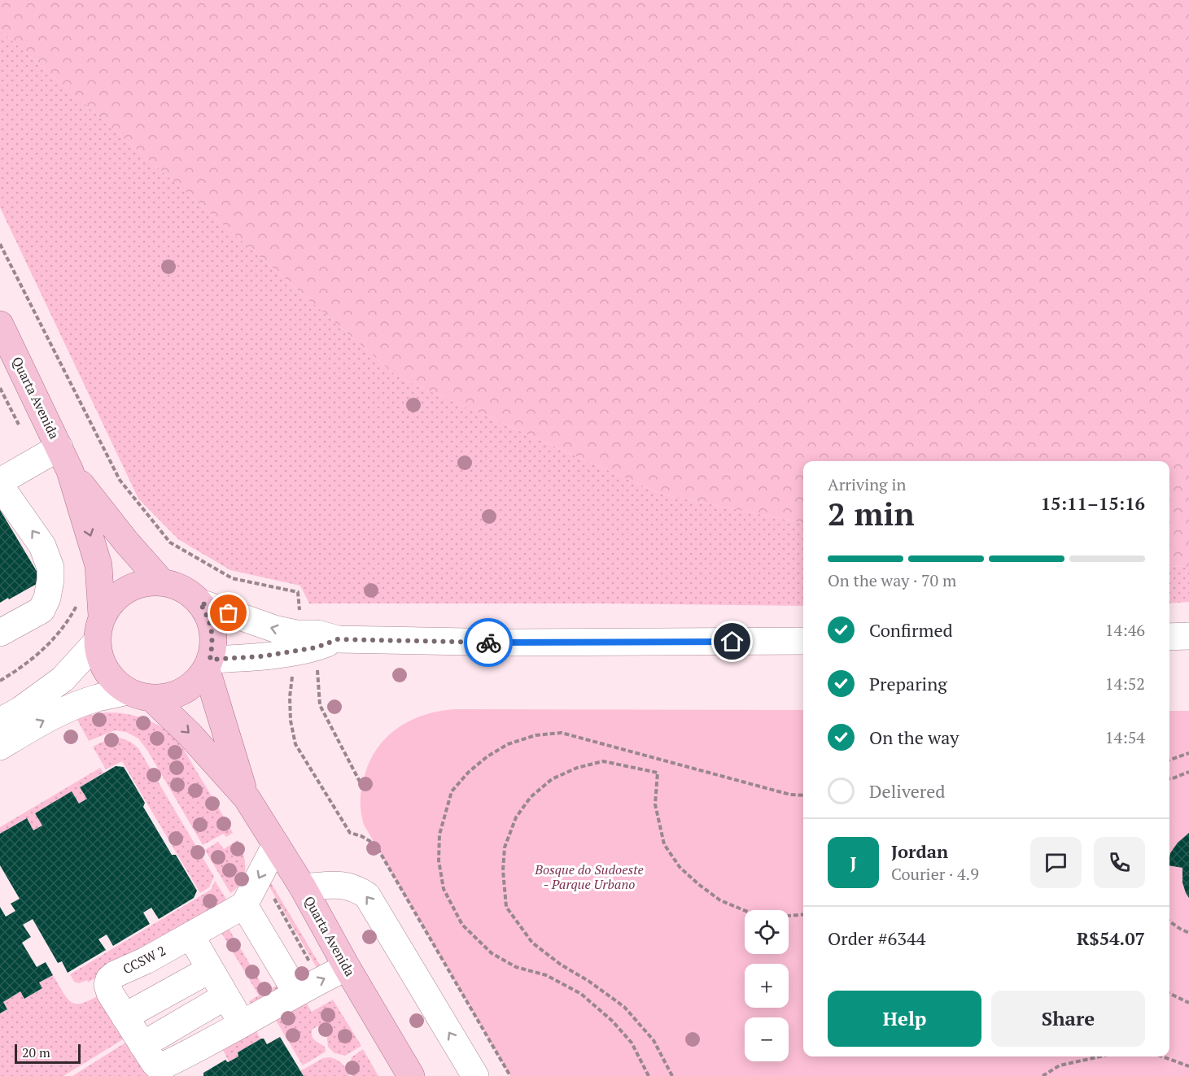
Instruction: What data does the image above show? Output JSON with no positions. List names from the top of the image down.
{
  "streets": {
    "main road": ["Quarta Avenida"],
    "street": ["CCSW 2"]
  },
  "crossings": [
    ["Quarta Avenida", "CCSW 2"]
  ],
  "parks": ["Bosque do Sudoeste - Parque Urbano"],
  "scale_bar": "20 m",
  "page": {
    "heading": ["2 min", "Arriving in", "15:11–15:16"],
    "panel": [
      "Jordan",
      "Courier · 4.9",
      "Order #6344",
      "R$54.07"
    ],
    "bar": "On the way · 70 m",
    "list": [
      ["Confirmed", "14:46"],
      ["Preparing", "14:52"],
      ["On the way", "14:54"],
      "Delivered"
    ],
    "round": "J",
    "map_buttons": ["+", "−"],
    "buttons": ["Help", "Share"],
    "scale": "20 m"
  }
}
